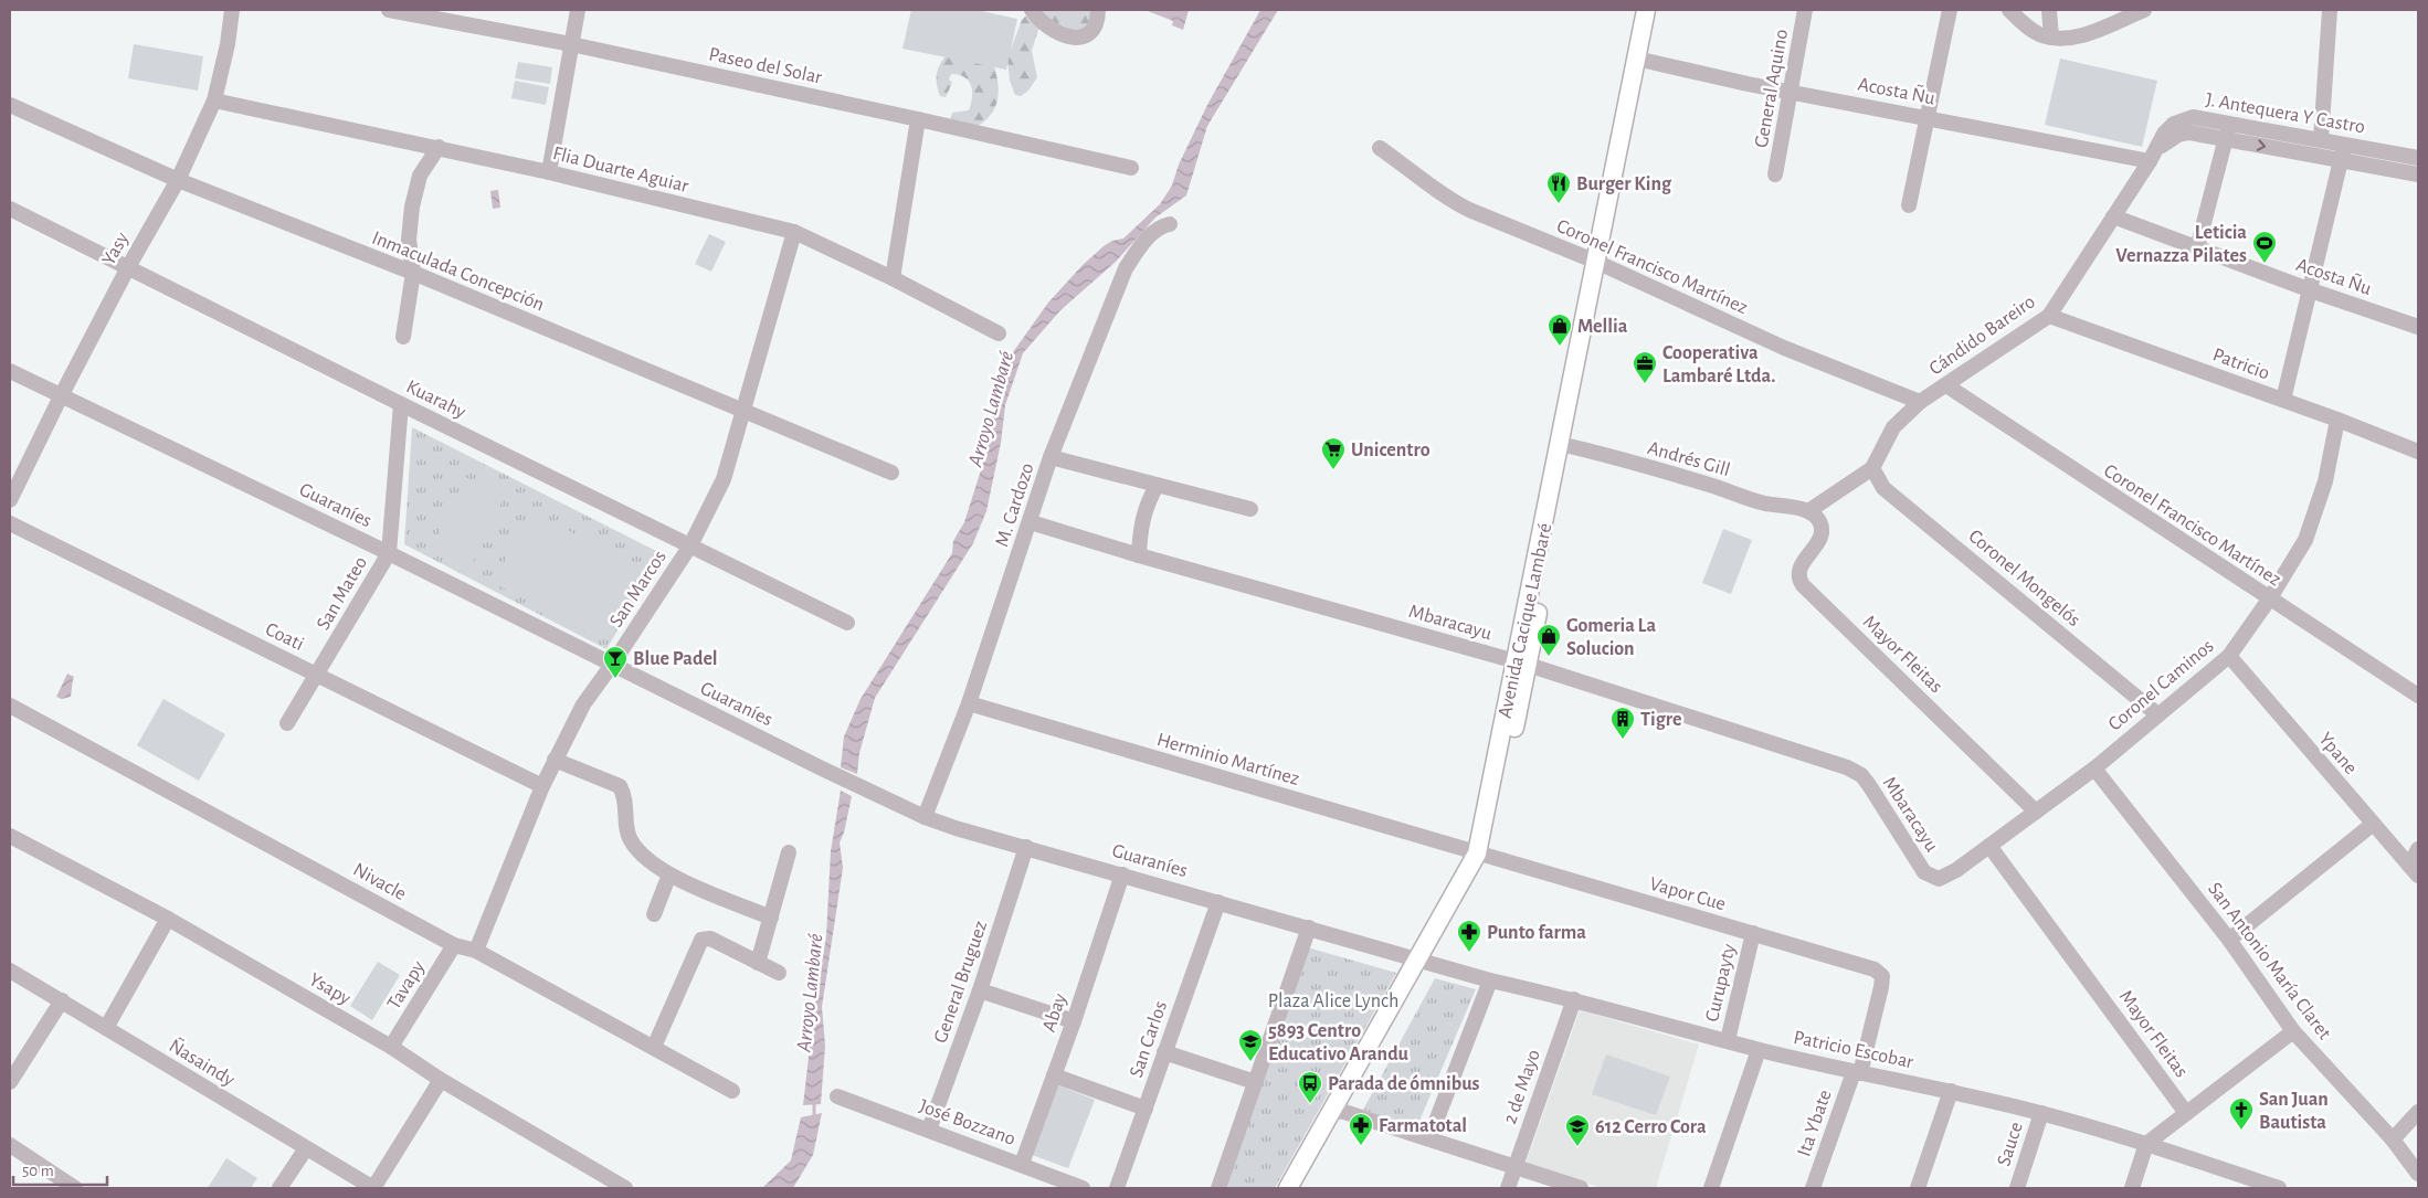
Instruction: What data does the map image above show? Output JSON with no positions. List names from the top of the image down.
{
  "streets": {
    "main road": ["Avenida Cacique Lambaré"],
    "street": [
      "Paseo del Solar",
      "General Aquino",
      "Acosta Ñu",
      "J. Antequera Y Castro",
      "Flia Duarte Aguiar",
      "Yasy",
      "Coronel Francisco Martínez",
      "Inmaculada Concepción",
      "Cándido Bareiro",
      "Patricio",
      "Kuarahy",
      "Andrés Gill",
      "Guaraníes",
      "M. Cardozo",
      "Coronel Mongelós",
      "San Marcos",
      "San Mateo",
      "Mbaracayu",
      "Coati",
      "Mayor Fleitas",
      "Coronel Caminos",
      "Ypane",
      "Herminio Martínez",
      "Nivacle",
      "Vapor Cue",
      "San Antonio María Claret",
      "General Bruguez",
      "Curupayty",
      "Tavapy",
      "Ysapy",
      "Abay",
      "San Carlos",
      "Patricio Escobar",
      "Ñasaindy",
      "2 de Mayo",
      "José Bozzano",
      "Ita Ybate",
      "Sauce"
    ]
  },
  "crossings": [
    ["General Aquino", "Acosta Ñu"],
    ["Acosta Ñu", "J. Antequera Y Castro"],
    ["Acosta Ñu", "Cándido Bareiro"],
    ["Acosta Ñu", "Avenida Cacique Lambaré"],
    ["J. Antequera Y Castro", "Cándido Bareiro"],
    ["Flia Duarte Aguiar", "Yasy"],
    ["Flia Duarte Aguiar", "San Marcos"],
    ["Yasy", "Inmaculada Concepción"],
    ["Yasy", "Kuarahy"],
    ["Yasy", "Guaraníes"],
    ["Coronel Francisco Martínez", "Cándido Bareiro"],
    ["Coronel Francisco Martínez", "Avenida Cacique Lambaré"],
    ["Coronel Francisco Martínez", "Coronel Caminos"],
    ["Inmaculada Concepción", "San Marcos"],
    ["Cándido Bareiro", "Patricio"],
    ["Cándido Bareiro", "Andrés Gill"],
    ["Cándido Bareiro", "Coronel Mongelós"],
    ["Cándido Bareiro", "Mayor Fleitas"],
    ["Patricio", "Coronel Caminos"],
    ["Kuarahy", "San Marcos"],
    ["Kuarahy", "San Mateo"],
    ["Andrés Gill", "Avenida Cacique Lambaré"],
    ["Andrés Gill", "Mayor Fleitas"],
    ["Guaraníes", "M. Cardozo"],
    ["Guaraníes", "San Marcos"],
    ["Guaraníes", "San Mateo"],
    ["Guaraníes", "Avenida Cacique Lambaré"],
    ["Guaraníes", "General Bruguez"],
    ["Guaraníes", "Abay"],
    ["Guaraníes", "San Carlos"],
    ["Guaraníes", "Patricio Escobar"],
    ["M. Cardozo", "Mbaracayu"],
    ["M. Cardozo", "Herminio Martínez"],
    ["Coronel Mongelós", "Coronel Caminos"],
    ["San Marcos", "Coati"],
    ["San Marcos", "Nivacle"],
    ["San Mateo", "Coati"],
    ["Avenida Cacique Lambaré", "Mbaracayu"],
    ["Avenida Cacique Lambaré", "Herminio Martínez"],
    ["Avenida Cacique Lambaré", "Vapor Cue"],
    ["Avenida Cacique Lambaré", "Patricio Escobar"],
    ["Mbaracayu", "Coronel Caminos"],
    ["Mayor Fleitas", "Coronel Caminos"],
    ["Coronel Caminos", "Ypane"],
    ["Coronel Caminos", "San Antonio María Claret"],
    ["Herminio Martínez", "Vapor Cue"],
    ["Nivacle", "Tavapy"],
    ["Vapor Cue", "Curupayty"],
    ["Vapor Cue", "Ita Ybate"],
    ["General Bruguez", "José Bozzano"],
    ["Curupayty", "Patricio Escobar"],
    ["Tavapy", "Ysapy"],
    ["Abay", "José Bozzano"],
    ["Patricio Escobar", "2 de Mayo"],
    ["Patricio Escobar", "Ita Ybate"],
    ["Patricio Escobar", "Sauce"]
  ],
  "water": ["Arroyo Lambaré"],
  "parks": ["Plaza Alice Lynch"],
  "places": {
    "restaurant": ["Burger King"],
    "sports": ["Leticia Vernazza Pilates"],
    "shop": ["Mellia", "Gomeria La Solucion"],
    "office": ["Cooperativa Lambaré Ltda."],
    "supermarket": ["Unicentro"],
    "bar": ["Blue Padel"],
    "building": ["Tigre"],
    "pharmacy": ["Punto farma", "Farmatotal"],
    "school or university": ["5893 Centro Educativo Arandu", "612 Cerro Cora"],
    "bus stop": ["Parada de ómnibus"],
    "church": ["San Juan Bautista"]
  },
  "scale_bar": "50 m"
}
